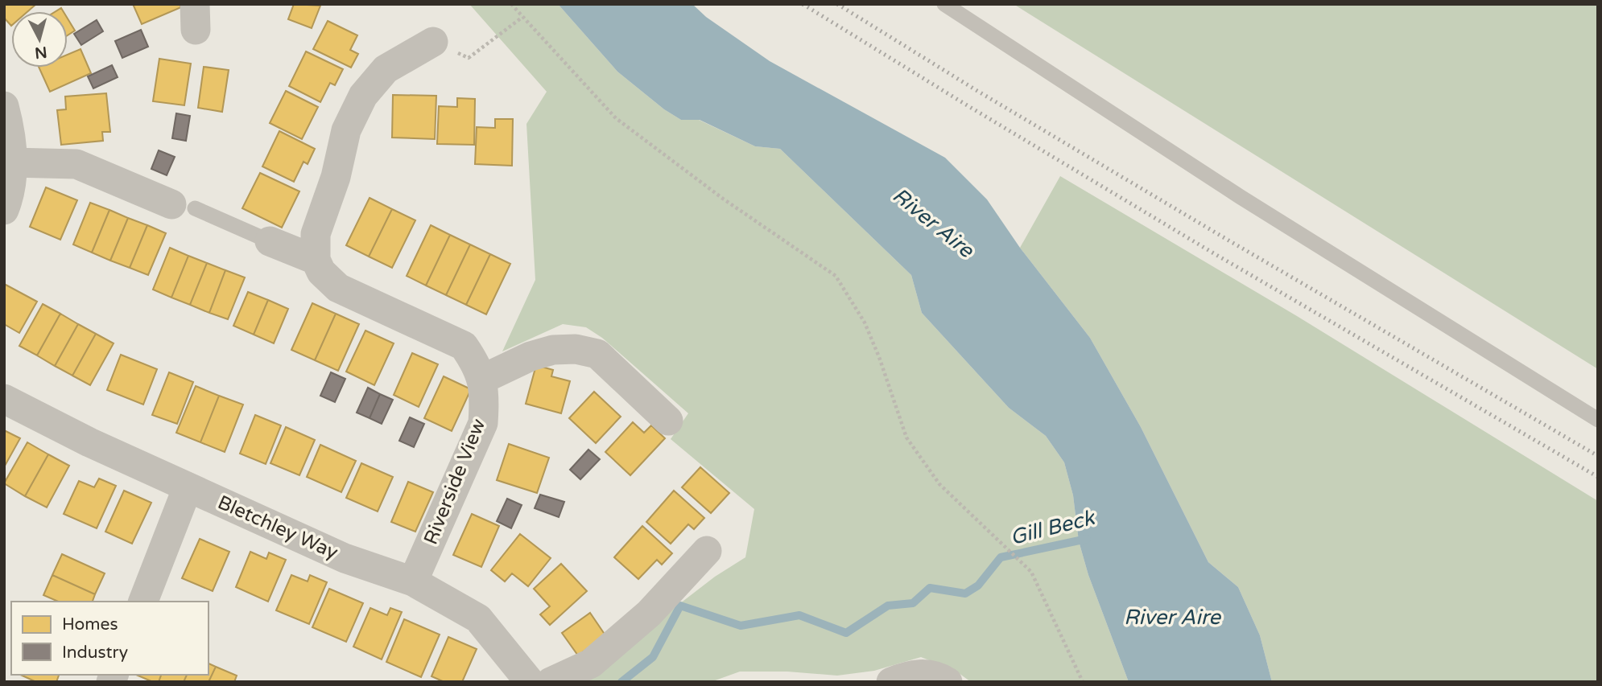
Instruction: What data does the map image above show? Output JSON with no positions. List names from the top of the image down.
{
  "streets": {
    "street": ["Riverside View", "Bletchley Way"]
  },
  "crossings": [
    ["Riverside View", "Bletchley Way"]
  ],
  "water": ["River Aire", "Gill Beck"],
  "legend": ["Homes", "Industry"],
  "north": "bottom"
}
